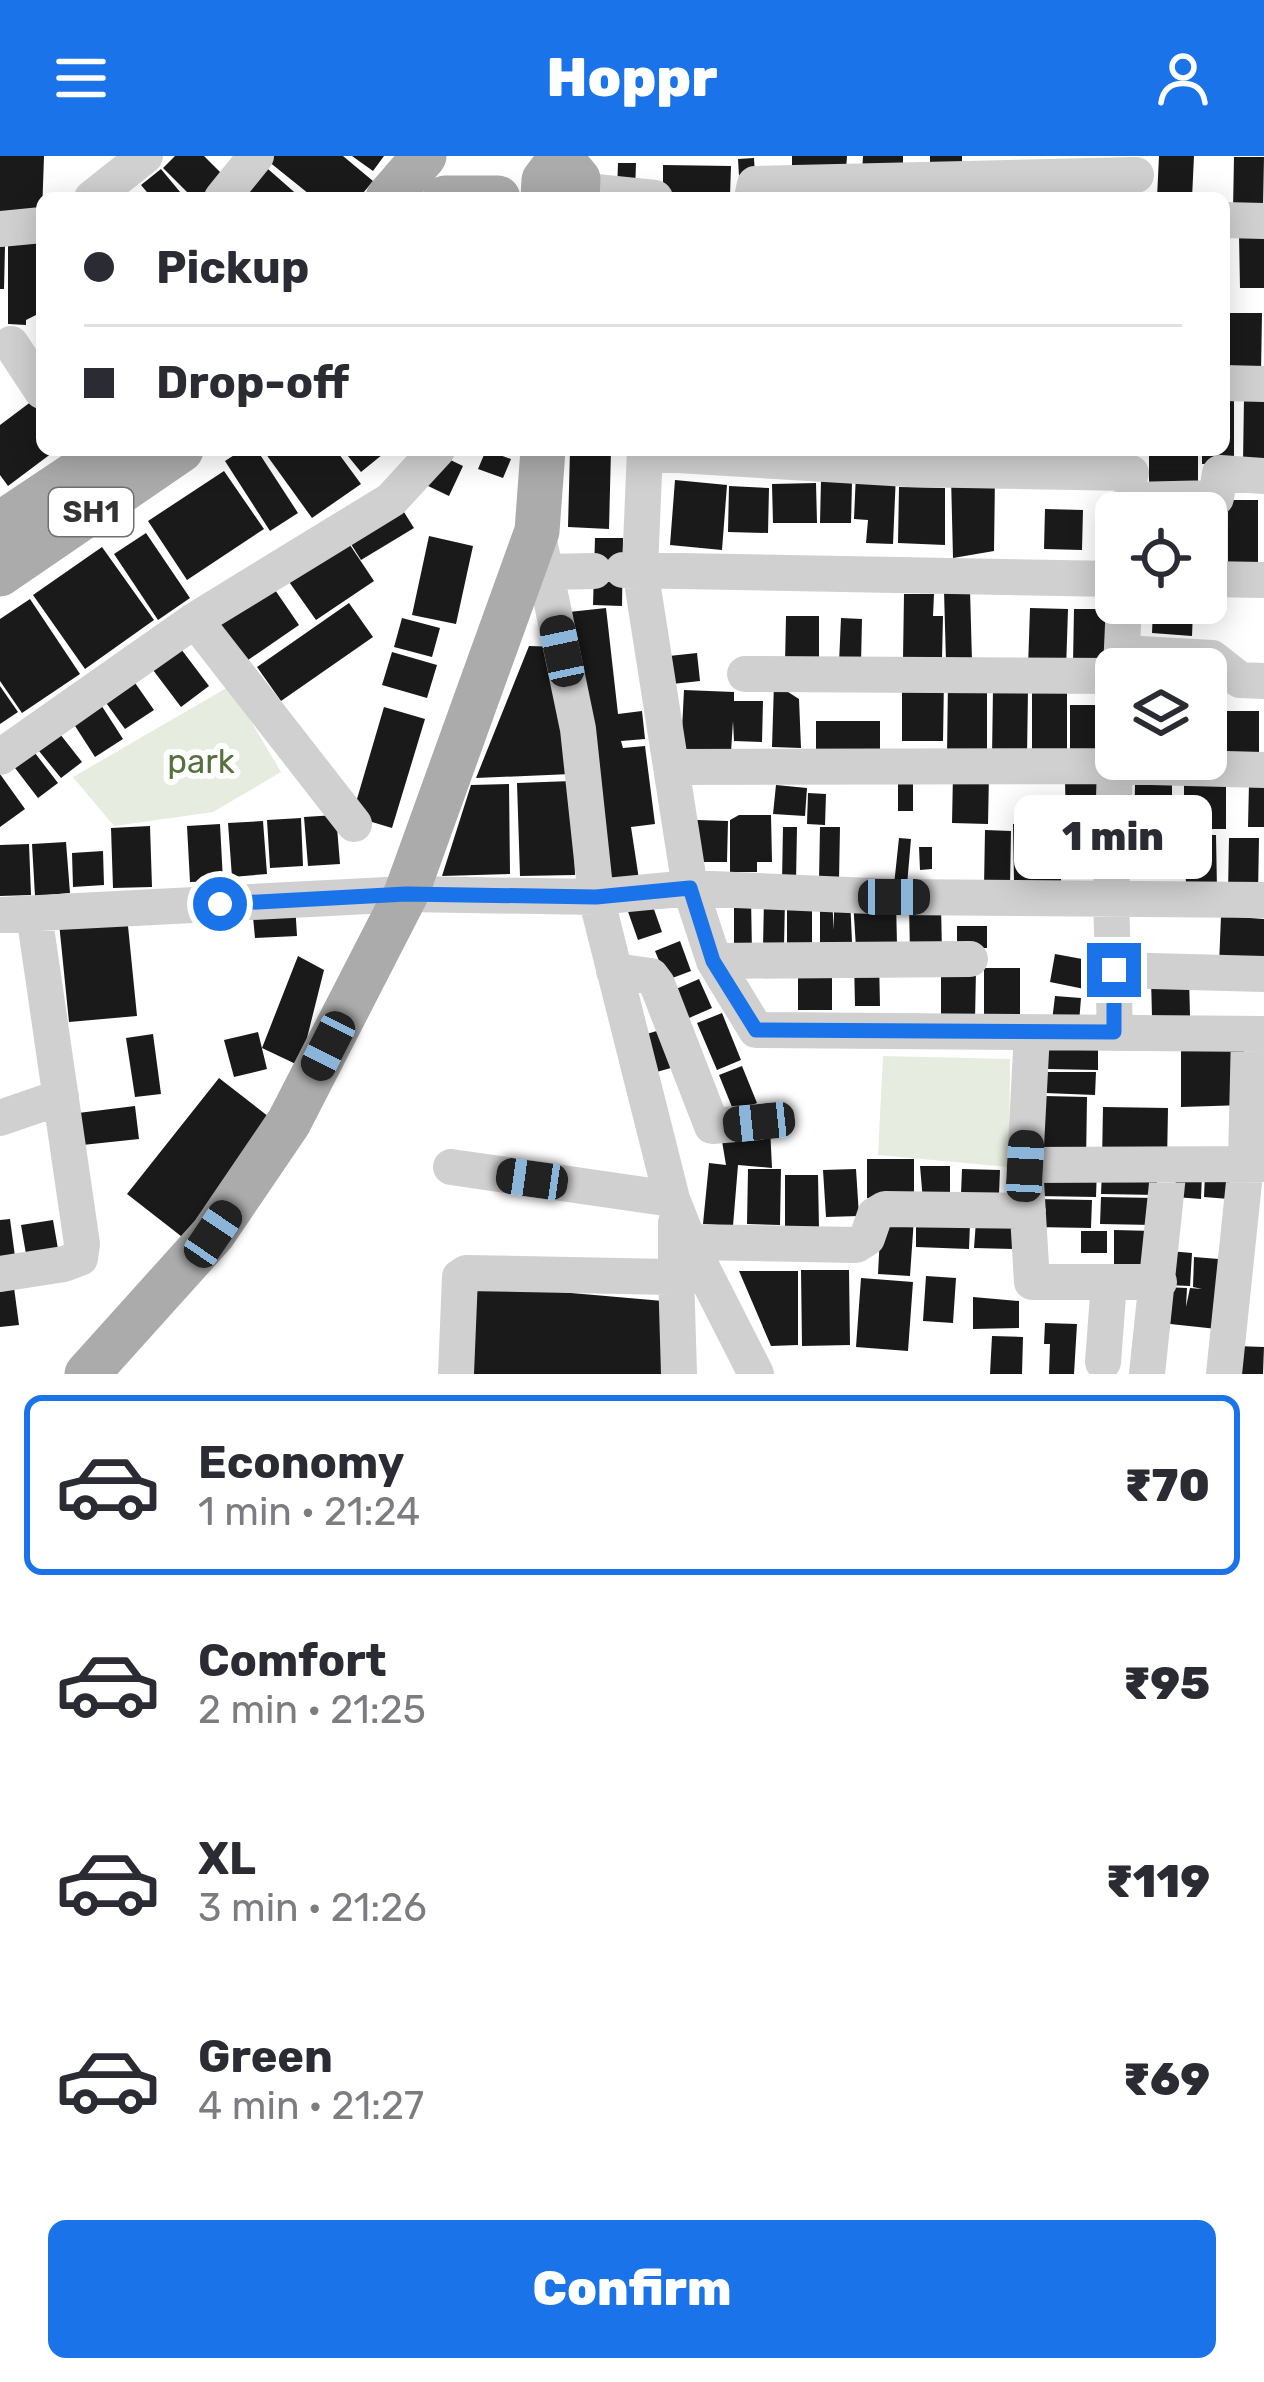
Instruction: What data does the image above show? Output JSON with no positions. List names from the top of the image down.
{
  "streets": {
    "main road": ["SH1"]
  },
  "parks": ["park"],
  "page": {
    "header": "Hoppr",
    "banner": ["Pickup", "Drop-off"],
    "bubble": "1 min",
    "list": [
      {
        "name": "Economy",
        "note": "1 min · 21:24",
        "value": "₹70"
      },
      {
        "name": "Comfort",
        "note": "2 min · 21:25",
        "value": "₹95"
      },
      {
        "name": "XL",
        "note": "3 min · 21:26",
        "value": "₹119"
      },
      {
        "name": "Green",
        "note": "4 min · 21:27",
        "value": "₹69"
      }
    ],
    "buttons": "Confirm"
  }
}
